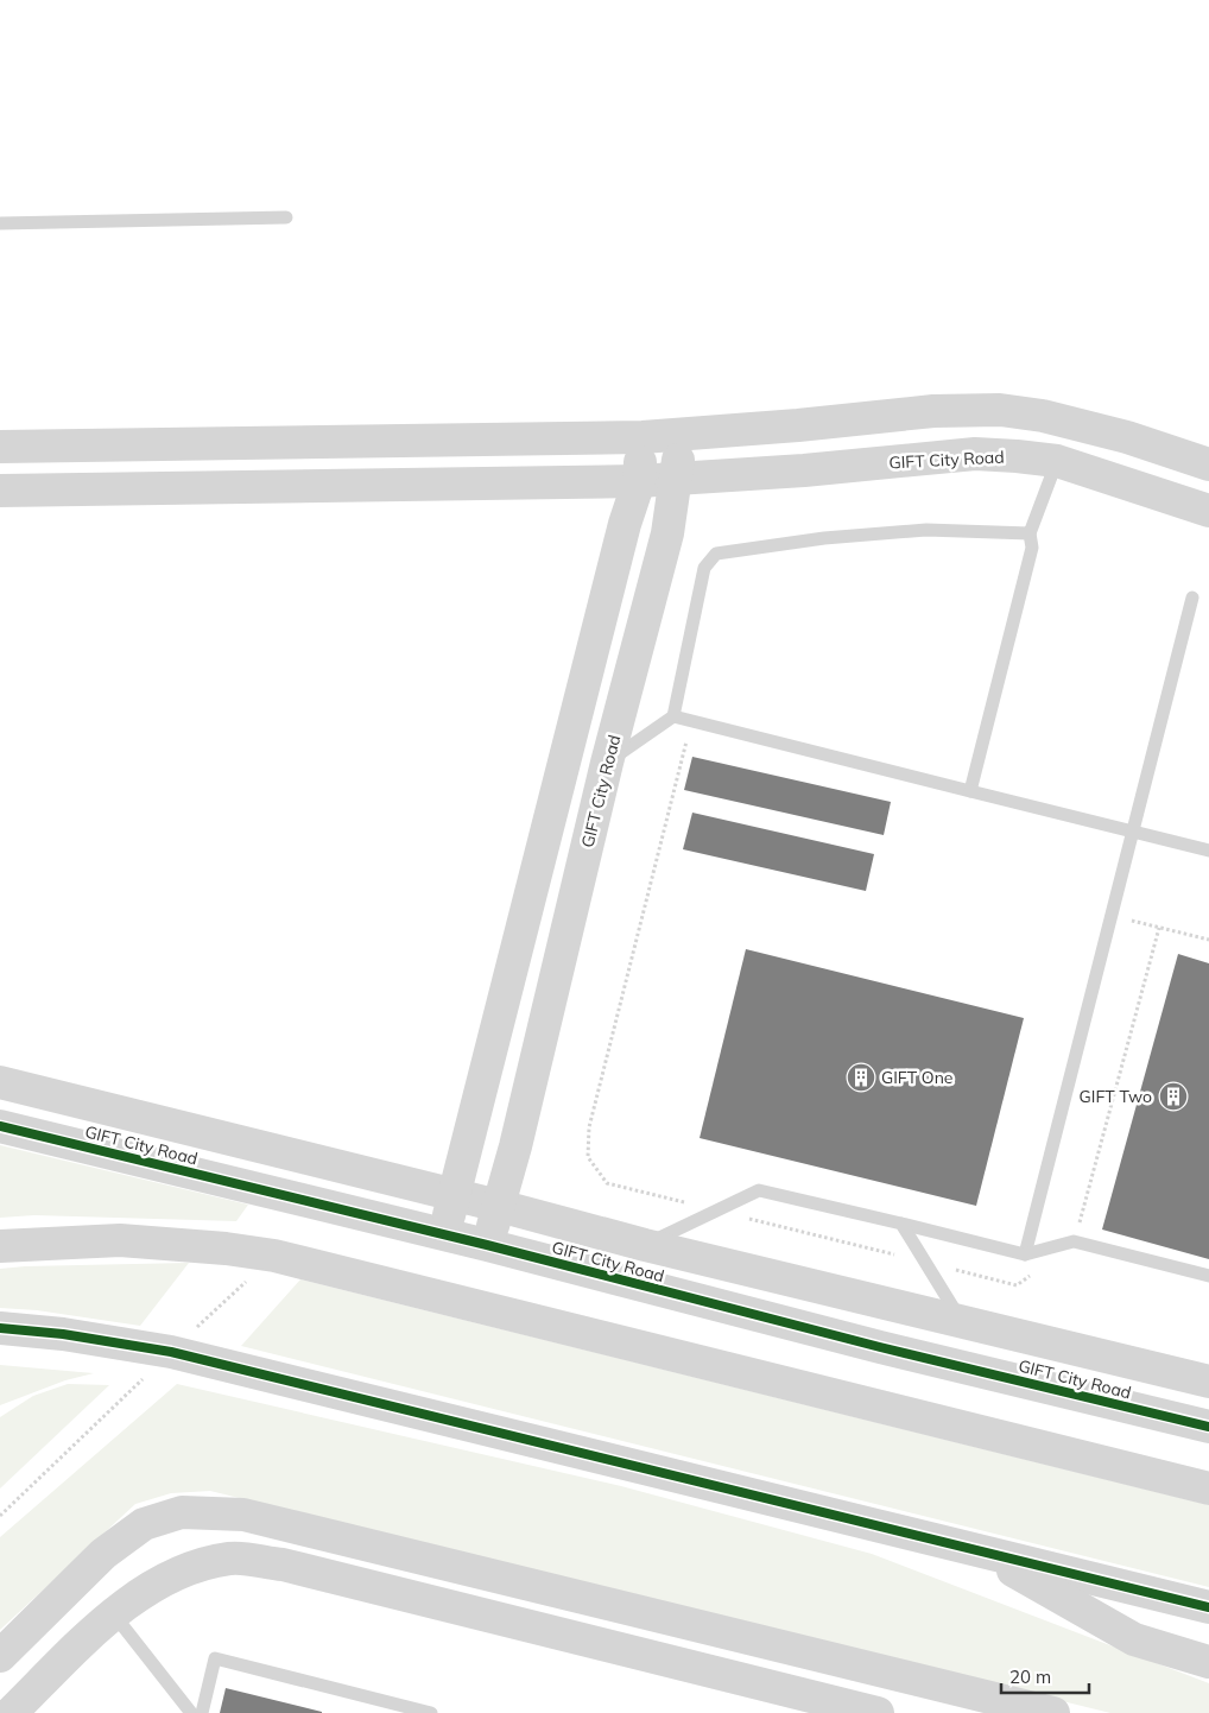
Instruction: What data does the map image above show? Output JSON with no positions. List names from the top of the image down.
{
  "streets": {
    "street": ["GIFT City Road"]
  },
  "places": {
    "building": ["GIFT One", "GIFT Two"]
  },
  "scale_bar": "20 m"
}
